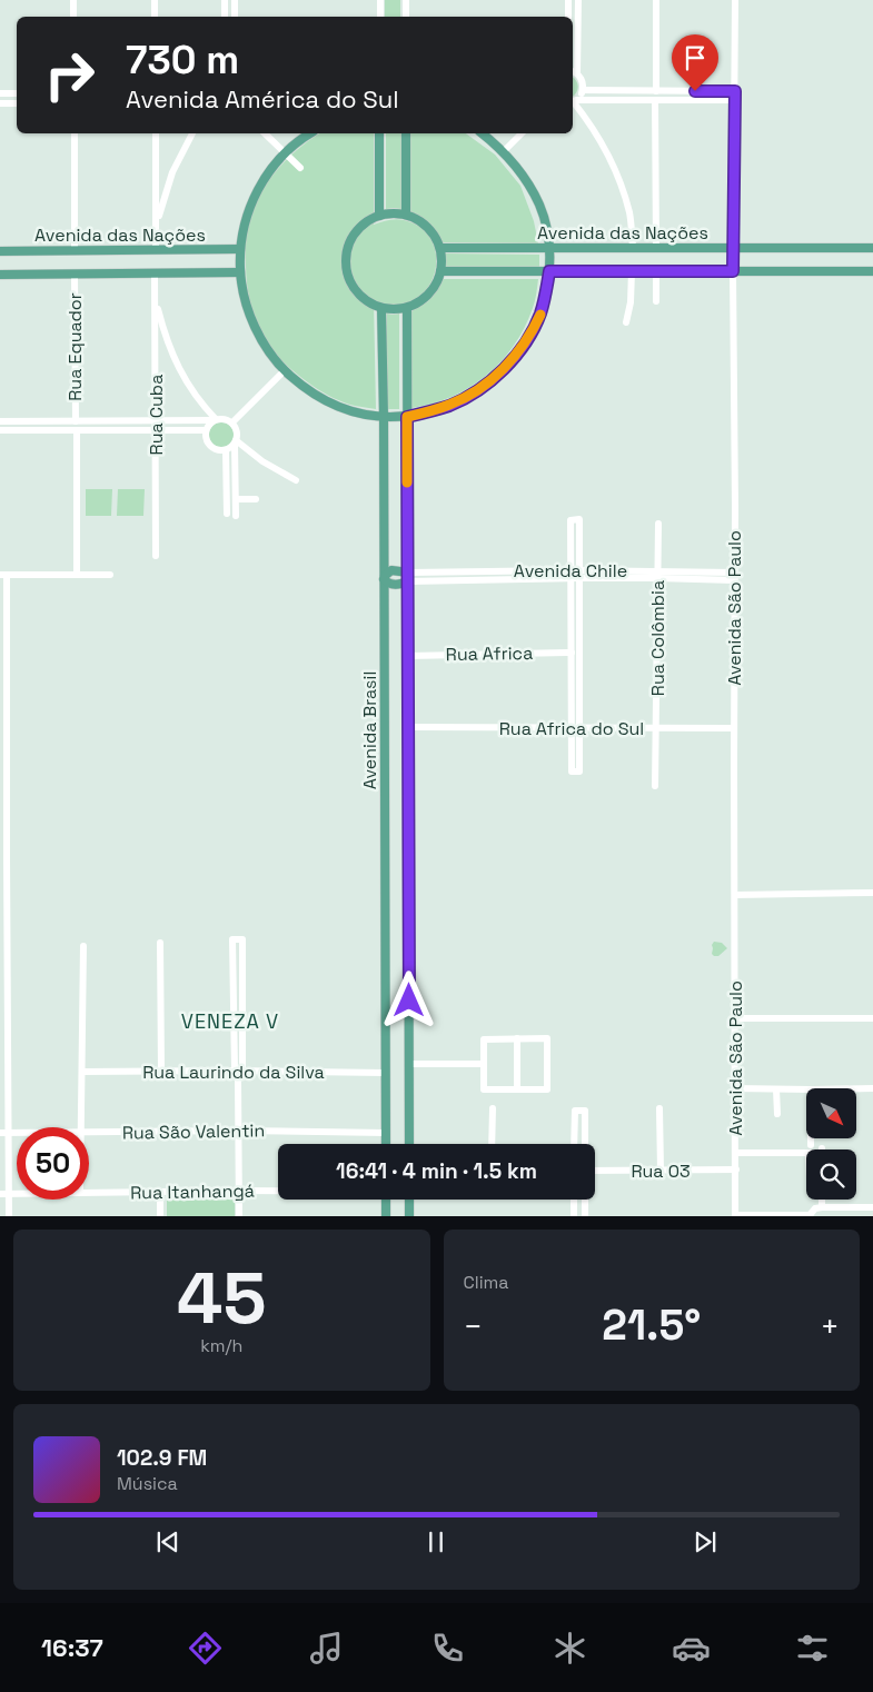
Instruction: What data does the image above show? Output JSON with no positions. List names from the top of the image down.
{
  "streets": {
    "main road": ["Avenida das Nações", "Avenida Brasil"],
    "street": [
      "Rua Equador",
      "Rua Cuba",
      "Avenida Chile",
      "Avenida São Paulo",
      "Rua Colômbia",
      "Rua Africa",
      "Rua Africa do Sul",
      "Rua Laurindo da Silva",
      "Rua São Valentin",
      "Rua 03",
      "Rua Itanhangá"
    ]
  },
  "crossings": [
    ["Avenida das Nações", "Avenida São Paulo"],
    ["Avenida das Nações", "Avenida Brasil"],
    ["Avenida Chile", "Avenida São Paulo"],
    ["Avenida Chile", "Rua Colômbia"],
    ["Avenida São Paulo", "Rua Africa do Sul"],
    ["Avenida São Paulo", "Rua 03"],
    ["Rua Colômbia", "Rua Africa do Sul"],
    ["Avenida Brasil", "Rua Laurindo da Silva"],
    ["Avenida Brasil", "Rua São Valentin"]
  ],
  "districts": ["VENEZA V"],
  "north": "bottom right",
  "page": {
    "turn": ["730 m", "Avenida América do Sul"],
    "limit": "50",
    "trip": "16:41 · 4 min · 1.5 km",
    "tile": [
      ["45", "km/h"],
      "Clima"
    ],
    "heat": ["−", "21.5°", "+"],
    "song": ["102.9 FM", "Música"],
    "tabs": "16:37"
  }
}
